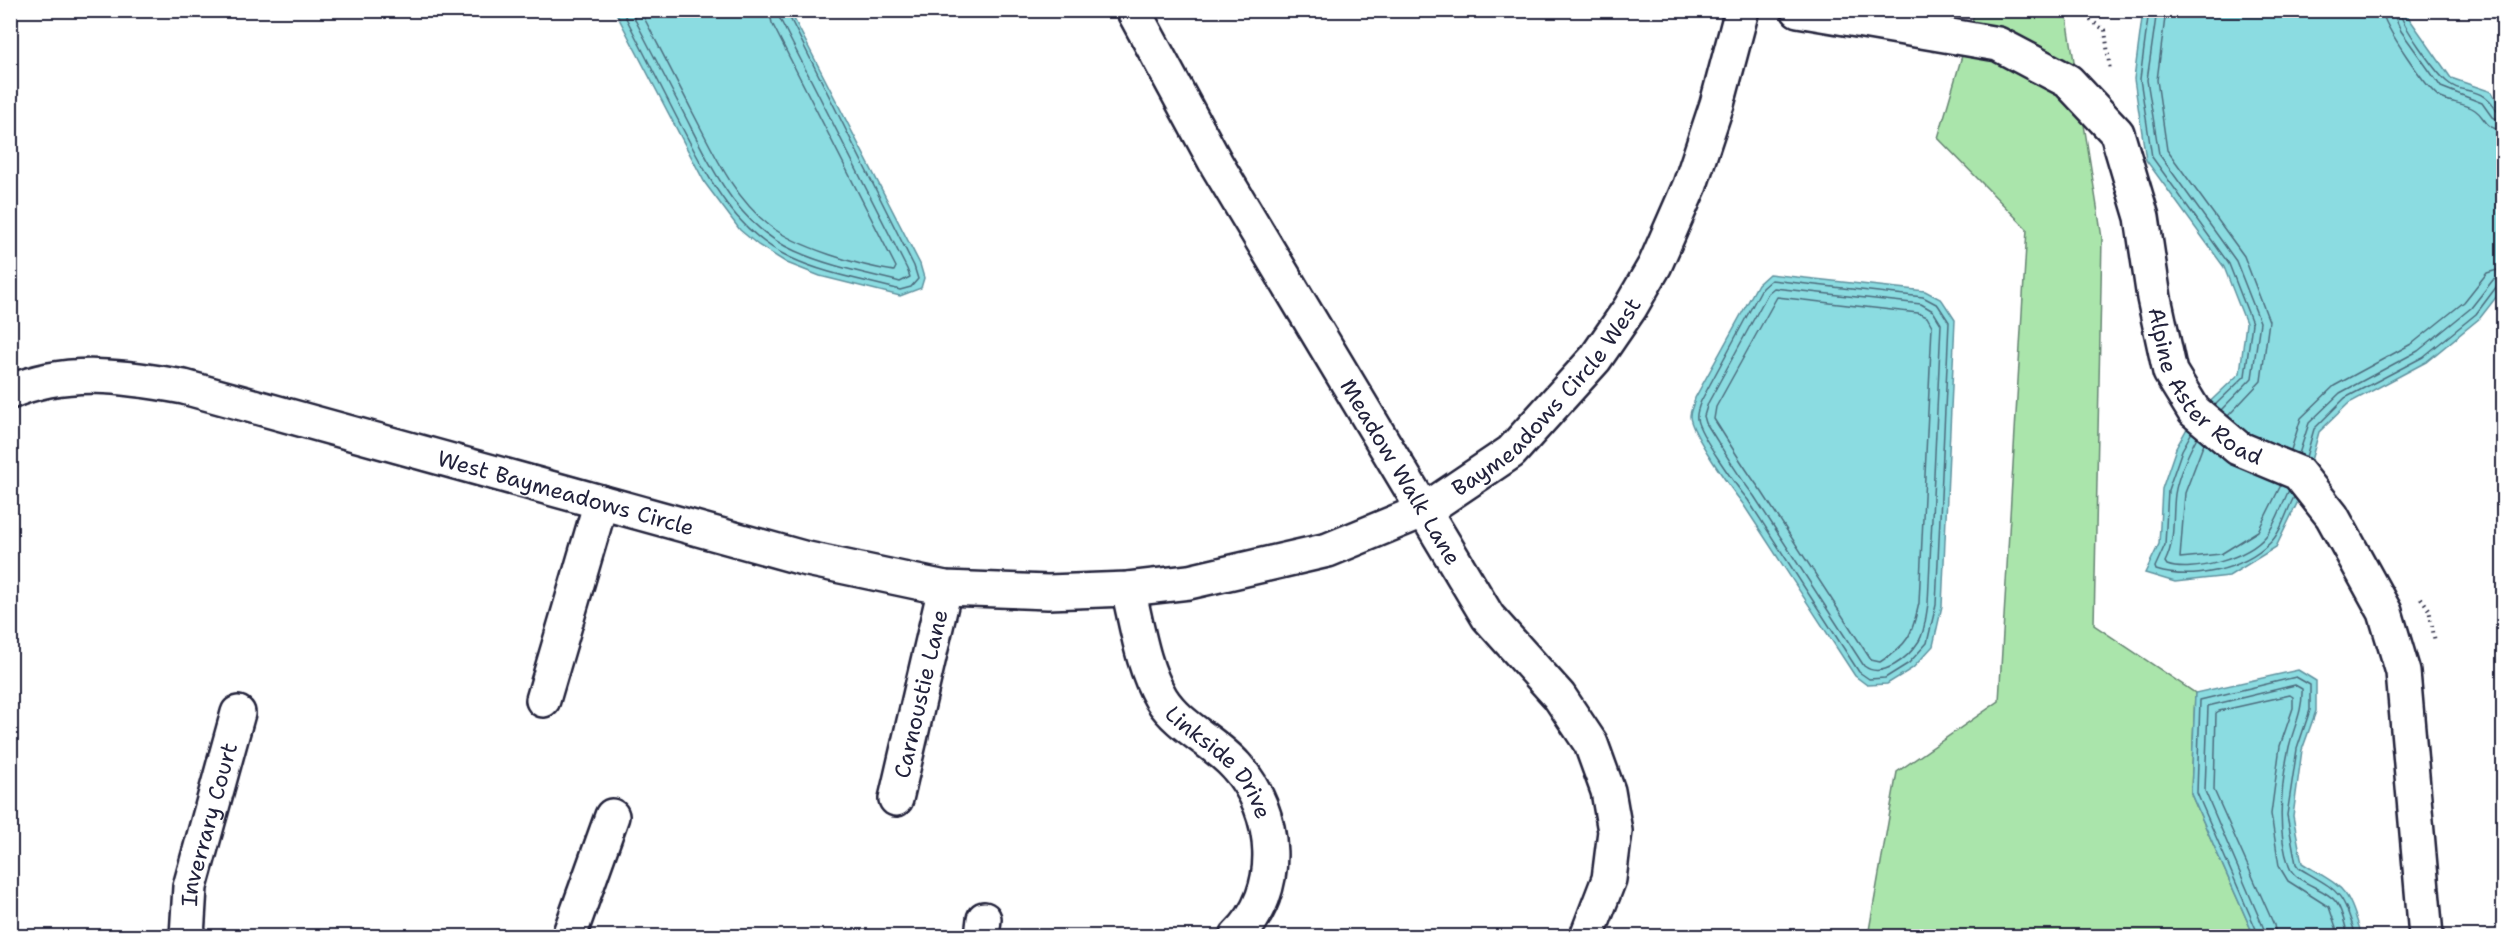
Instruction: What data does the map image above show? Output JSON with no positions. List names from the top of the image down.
{
  "streets": {
    "street": [
      "Alpine Aster Road",
      "Baymeadows Circle West",
      "Meadow Walk Lane",
      "West Baymeadows Circle",
      "Carnoustie Lane",
      "Linkside Drive",
      "Inverrary Court"
    ]
  },
  "crossings": [
    ["Baymeadows Circle West", "Meadow Walk Lane"],
    ["Baymeadows Circle West", "West Baymeadows Circle"],
    ["Baymeadows Circle West", "Linkside Drive"],
    ["West Baymeadows Circle", "Carnoustie Lane"],
    ["West Baymeadows Circle", "Linkside Drive"]
  ]
}
